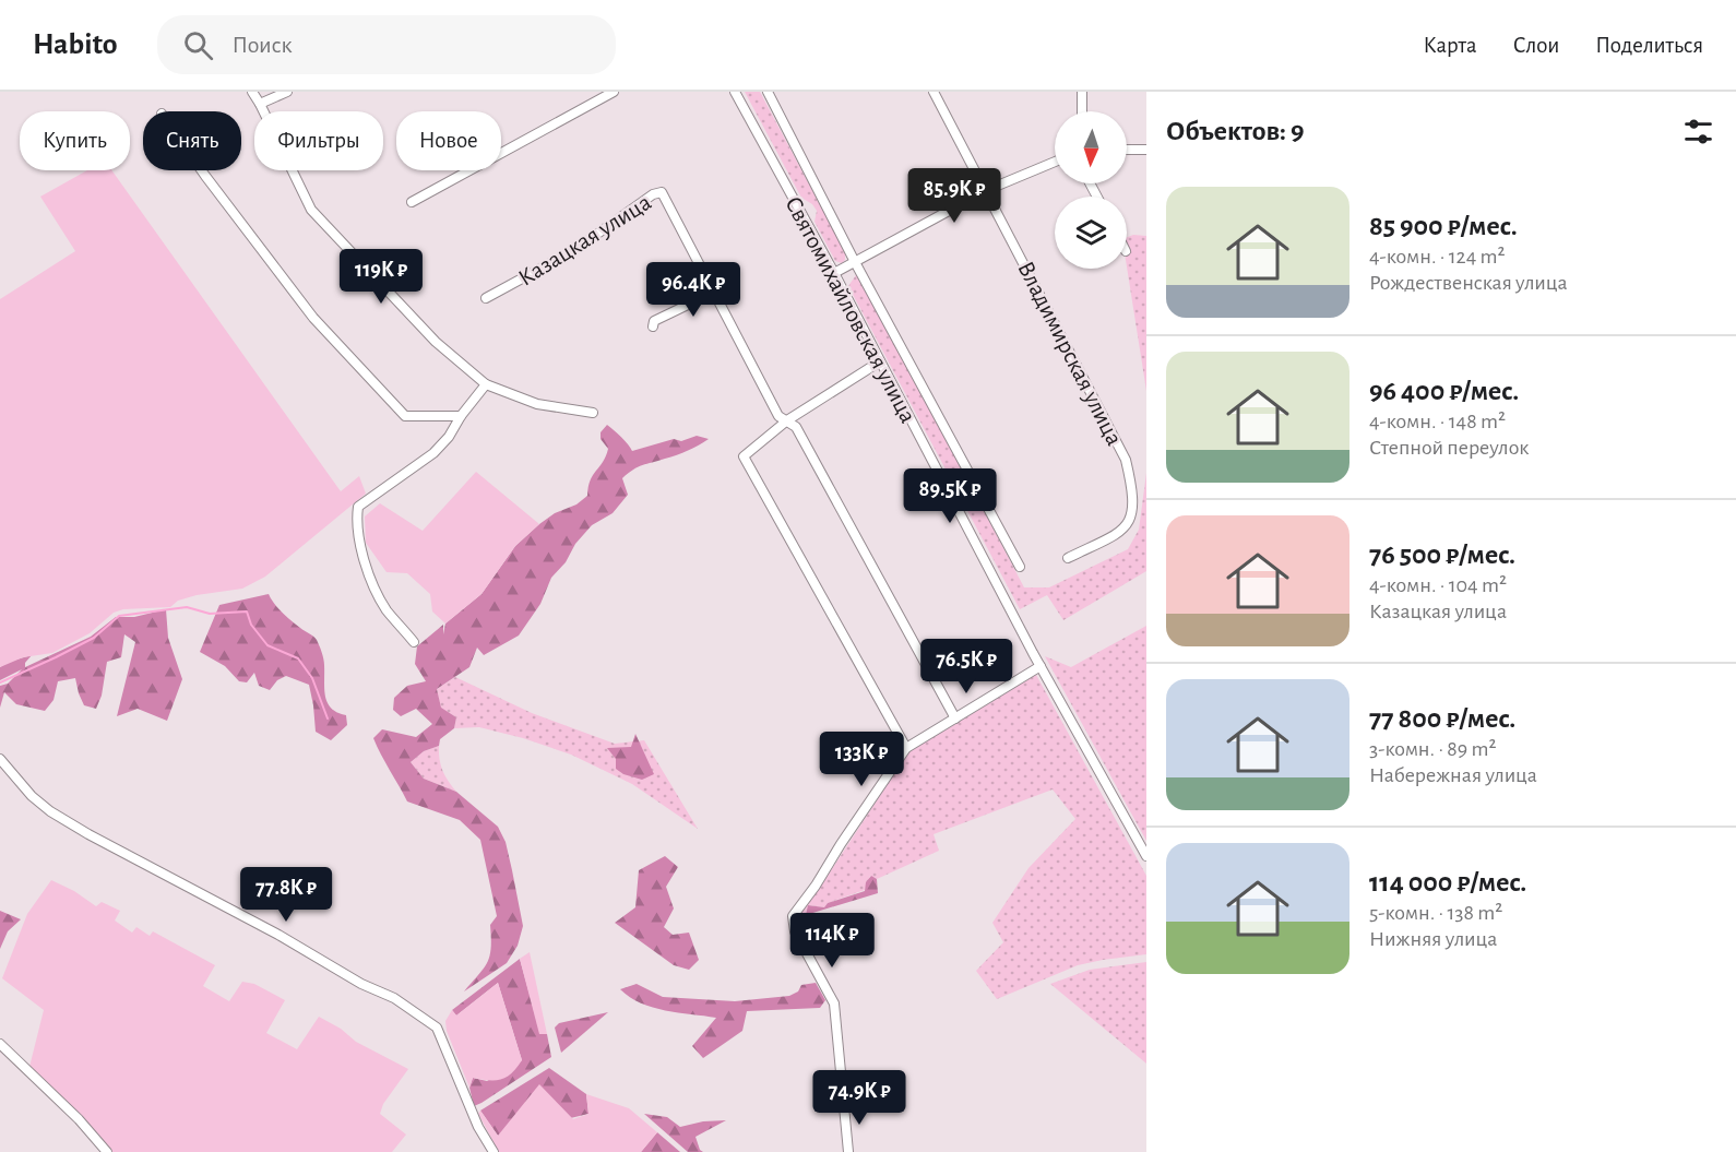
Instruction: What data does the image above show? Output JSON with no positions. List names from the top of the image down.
{
  "streets": {
    "street": ["Казацкая улица", "Святомихайловская улица", "Владимирская улица"]
  },
  "north": "bottom",
  "page": {
    "header": "Habito",
    "search": "Поиск",
    "nav": ["Карта", "Слои", "Поделиться"],
    "heading": "Объектов: 9",
    "chip": [
      "Купить",
      "Снять",
      "Фильтры",
      "Новое"
    ],
    "price": [
      "85.9K ₽",
      "119K ₽",
      "96.4K ₽",
      "89.5K ₽",
      "76.5K ₽",
      "133K ₽",
      "77.8K ₽",
      "114K ₽",
      "74.9K ₽"
    ],
    "list": [
      {
        "name": "85 900 ₽/мес.",
        "note": "4-комн. · 124 m² · Рождественская улица"
      },
      {
        "name": "96 400 ₽/мес.",
        "note": "4-комн. · 148 m² · Степной переулок"
      },
      {
        "name": "76 500 ₽/мес.",
        "note": "4-комн. · 104 m² · Казацкая улица"
      },
      {
        "name": "77 800 ₽/мес.",
        "note": "3-комн. · 89 m² · Набережная улица"
      },
      {
        "name": "114 000 ₽/мес.",
        "note": "5-комн. · 138 m² · Нижняя улица"
      }
    ]
  }
}
